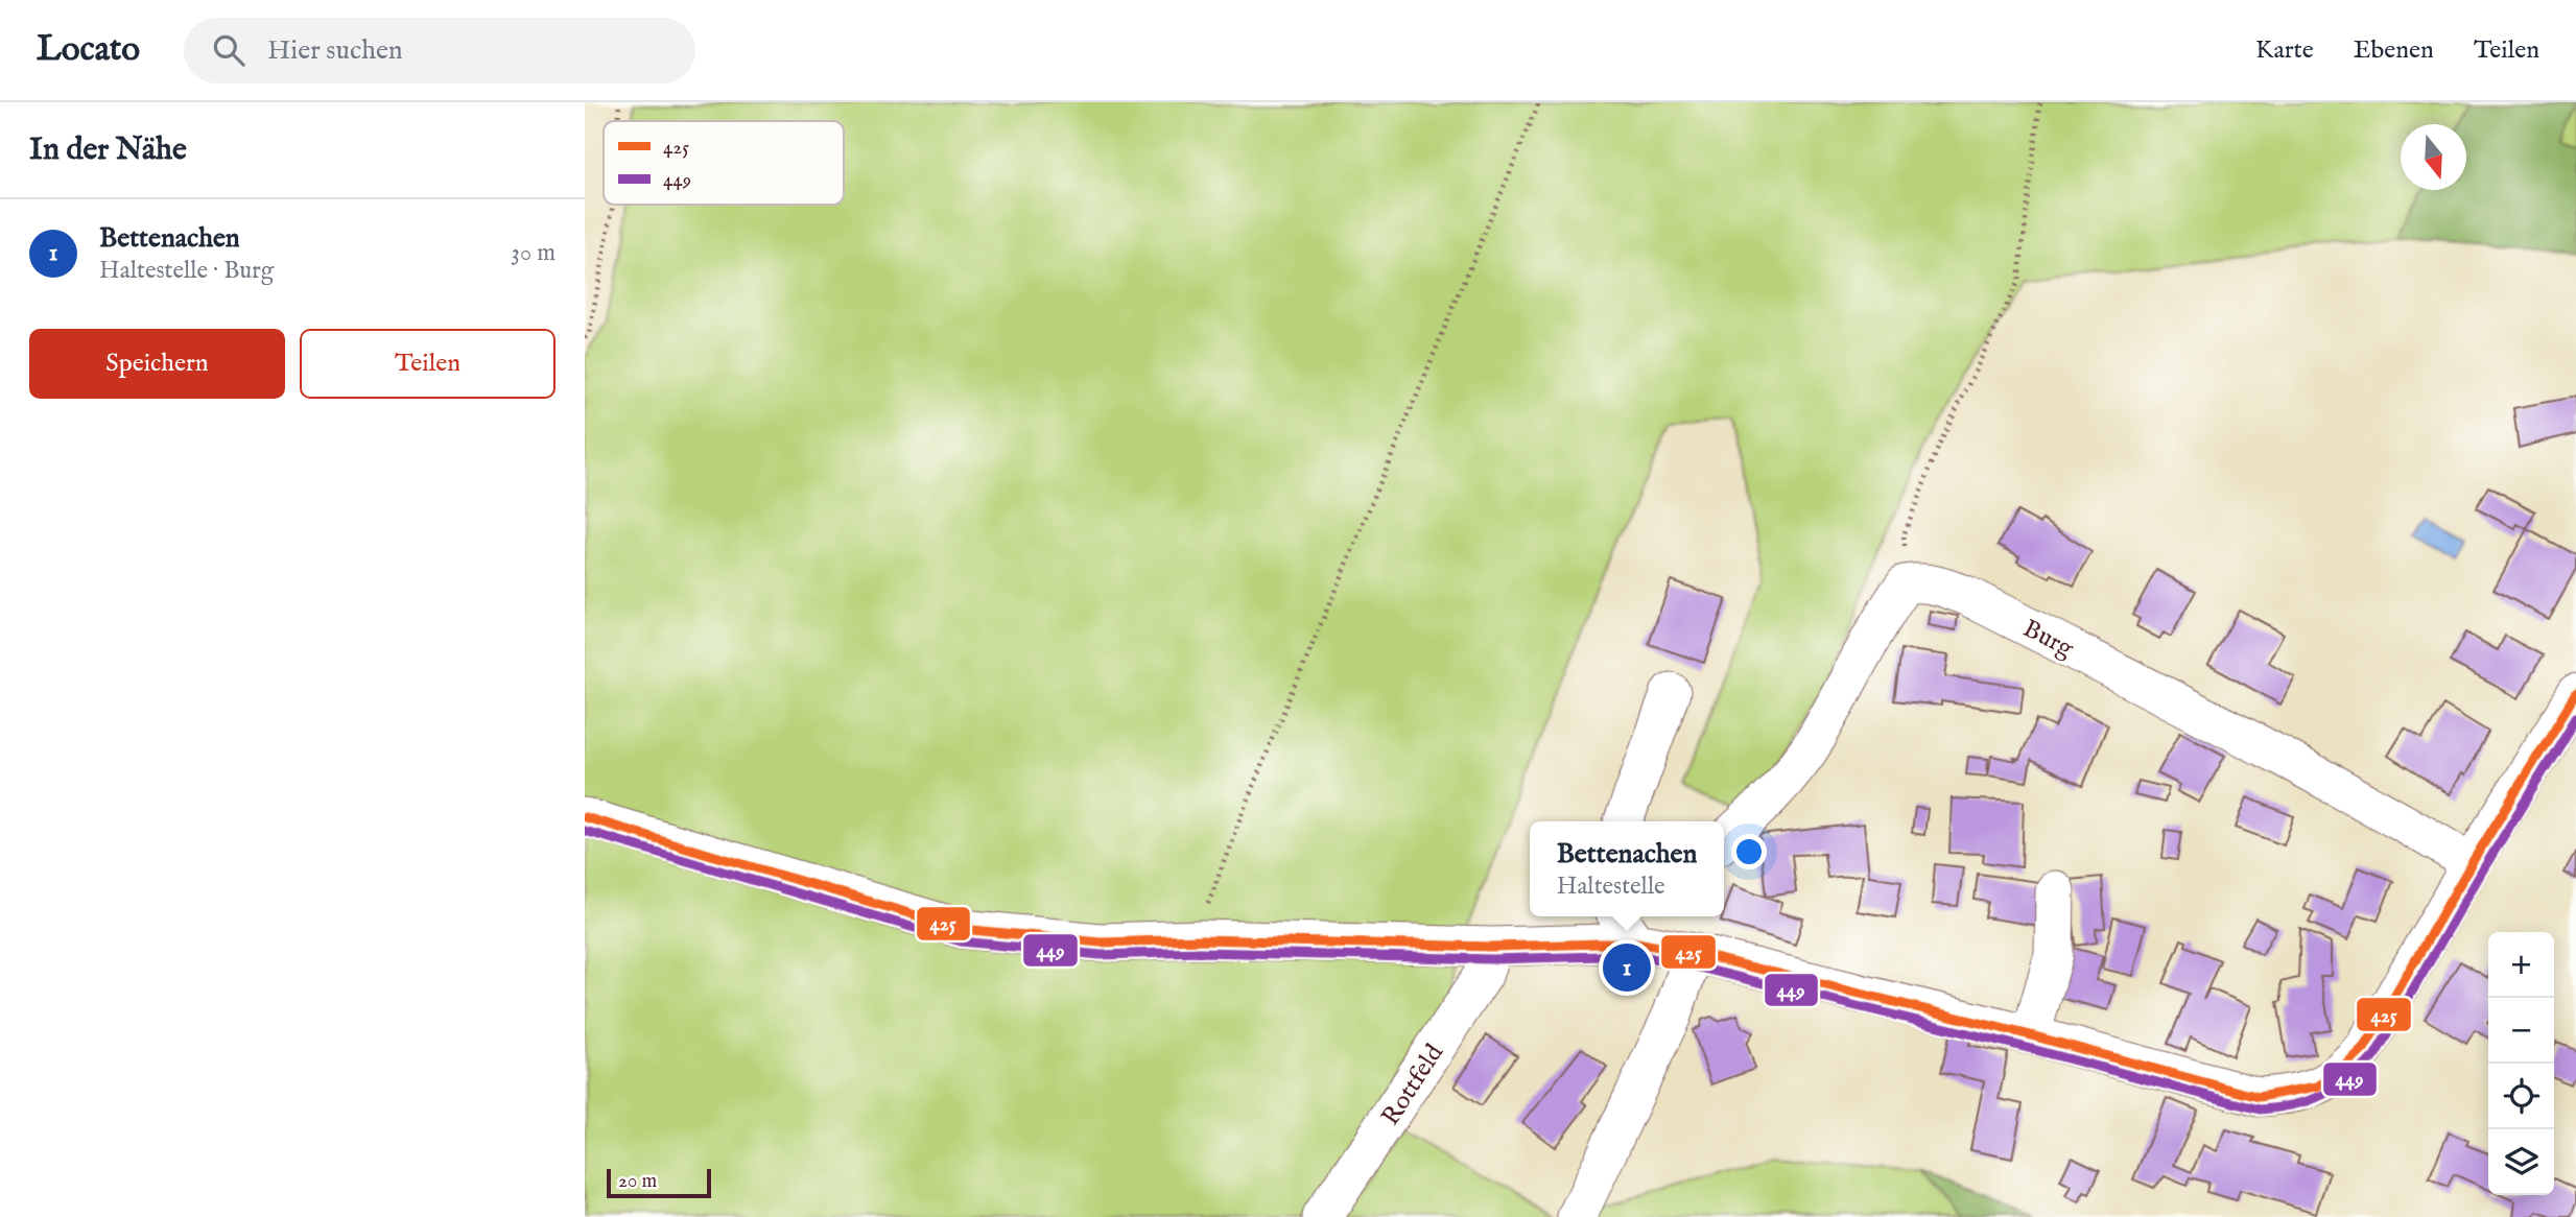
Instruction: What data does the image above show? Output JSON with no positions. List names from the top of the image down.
{
  "streets": {
    "street": ["Burg", "Rottfeld"]
  },
  "lines": ["transit line 425", "transit line 449"],
  "legend": ["425", "449"],
  "scale_bar": "20 m",
  "north": "bottom",
  "page": {
    "header": "Locato",
    "search": "Hier suchen",
    "nav": ["Karte", "Ebenen", "Teilen"],
    "heading": "In der Nähe",
    "list": [
      {
        "mark": "1",
        "name": "Bettenachen",
        "note": "Haltestelle · Burg",
        "value": "30 m"
      }
    ],
    "buttons": ["Speichern", "Teilen"],
    "popup": ["Bettenachen", "Haltestelle"],
    "map_buttons": ["+", "−"],
    "pins": "1",
    "scale": "20 m"
  }
}
